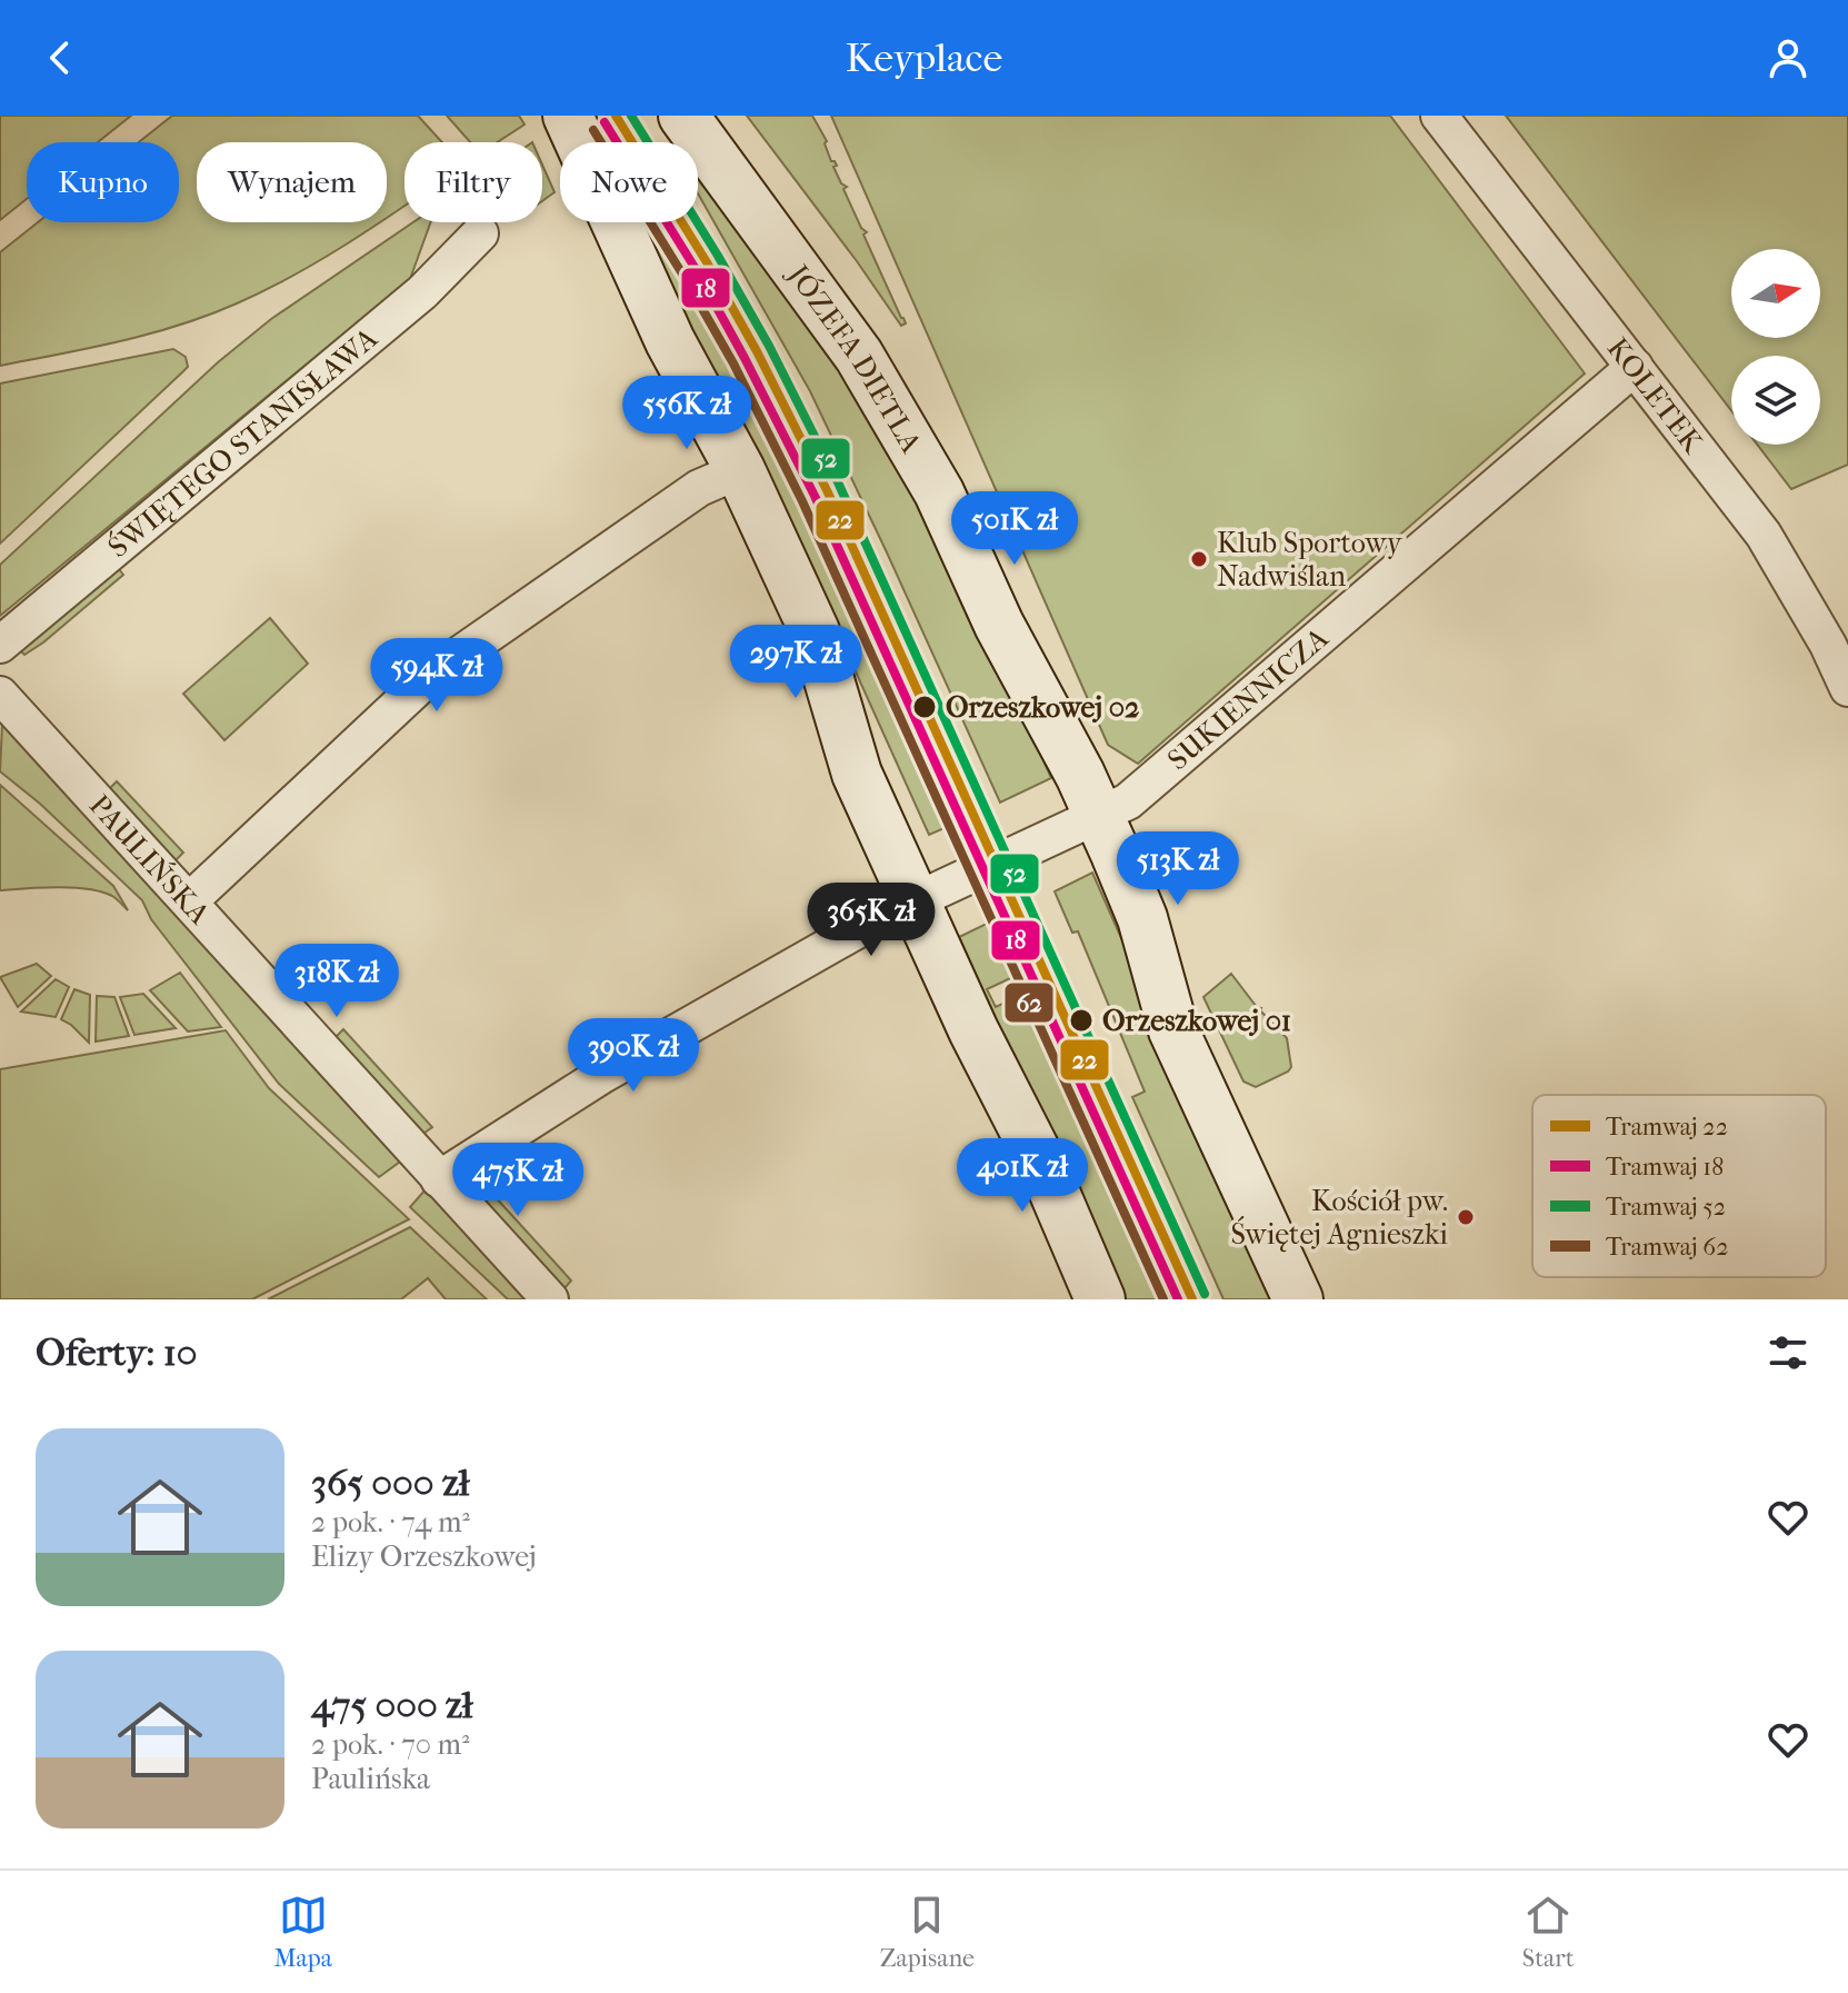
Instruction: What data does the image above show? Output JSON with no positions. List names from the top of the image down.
{
  "streets": {
    "street": [
      "JÓZEFA DIETLA",
      "KOLETEK",
      "ŚWIĘTEGO STANISŁAWA",
      "SUKIENNICZA",
      "PAULIŃSKA"
    ]
  },
  "crossings": [
    ["JÓZEFA DIETLA", "SUKIENNICZA"],
    ["KOLETEK", "SUKIENNICZA"],
    ["SUKIENNICZA", "PAULIŃSKA"]
  ],
  "places": [
    "Klub Sportowy Nadwiślan",
    "Orzeszkowej 02",
    "Orzeszkowej 01",
    "Kościół pw. Świętej Agnieszki"
  ],
  "lines": [
    "tram line 22",
    "tram line 52",
    "tram line 18",
    "tram line 62"
  ],
  "legend": [
    "Tramwaj 22",
    "Tramwaj 18",
    "Tramwaj 52",
    "Tramwaj 62"
  ],
  "north": "right",
  "page": {
    "header": "Keyplace",
    "chip": [
      "Kupno",
      "Wynajem",
      "Filtry",
      "Nowe"
    ],
    "price": [
      "556K zł",
      "501K zł",
      "297K zł",
      "594K zł",
      "513K zł",
      "365K zł",
      "318K zł",
      "390K zł",
      "401K zł",
      "475K zł"
    ],
    "heading": "Oferty: 10",
    "list": [
      {
        "name": "365 000 zł",
        "note": "2 pok. · 74 m² · Elizy Orzeszkowej"
      },
      {
        "name": "475 000 zł",
        "note": "2 pok. · 70 m² · Paulińska"
      }
    ],
    "tabs": ["Mapa", "Zapisane", "Start"]
  }
}
